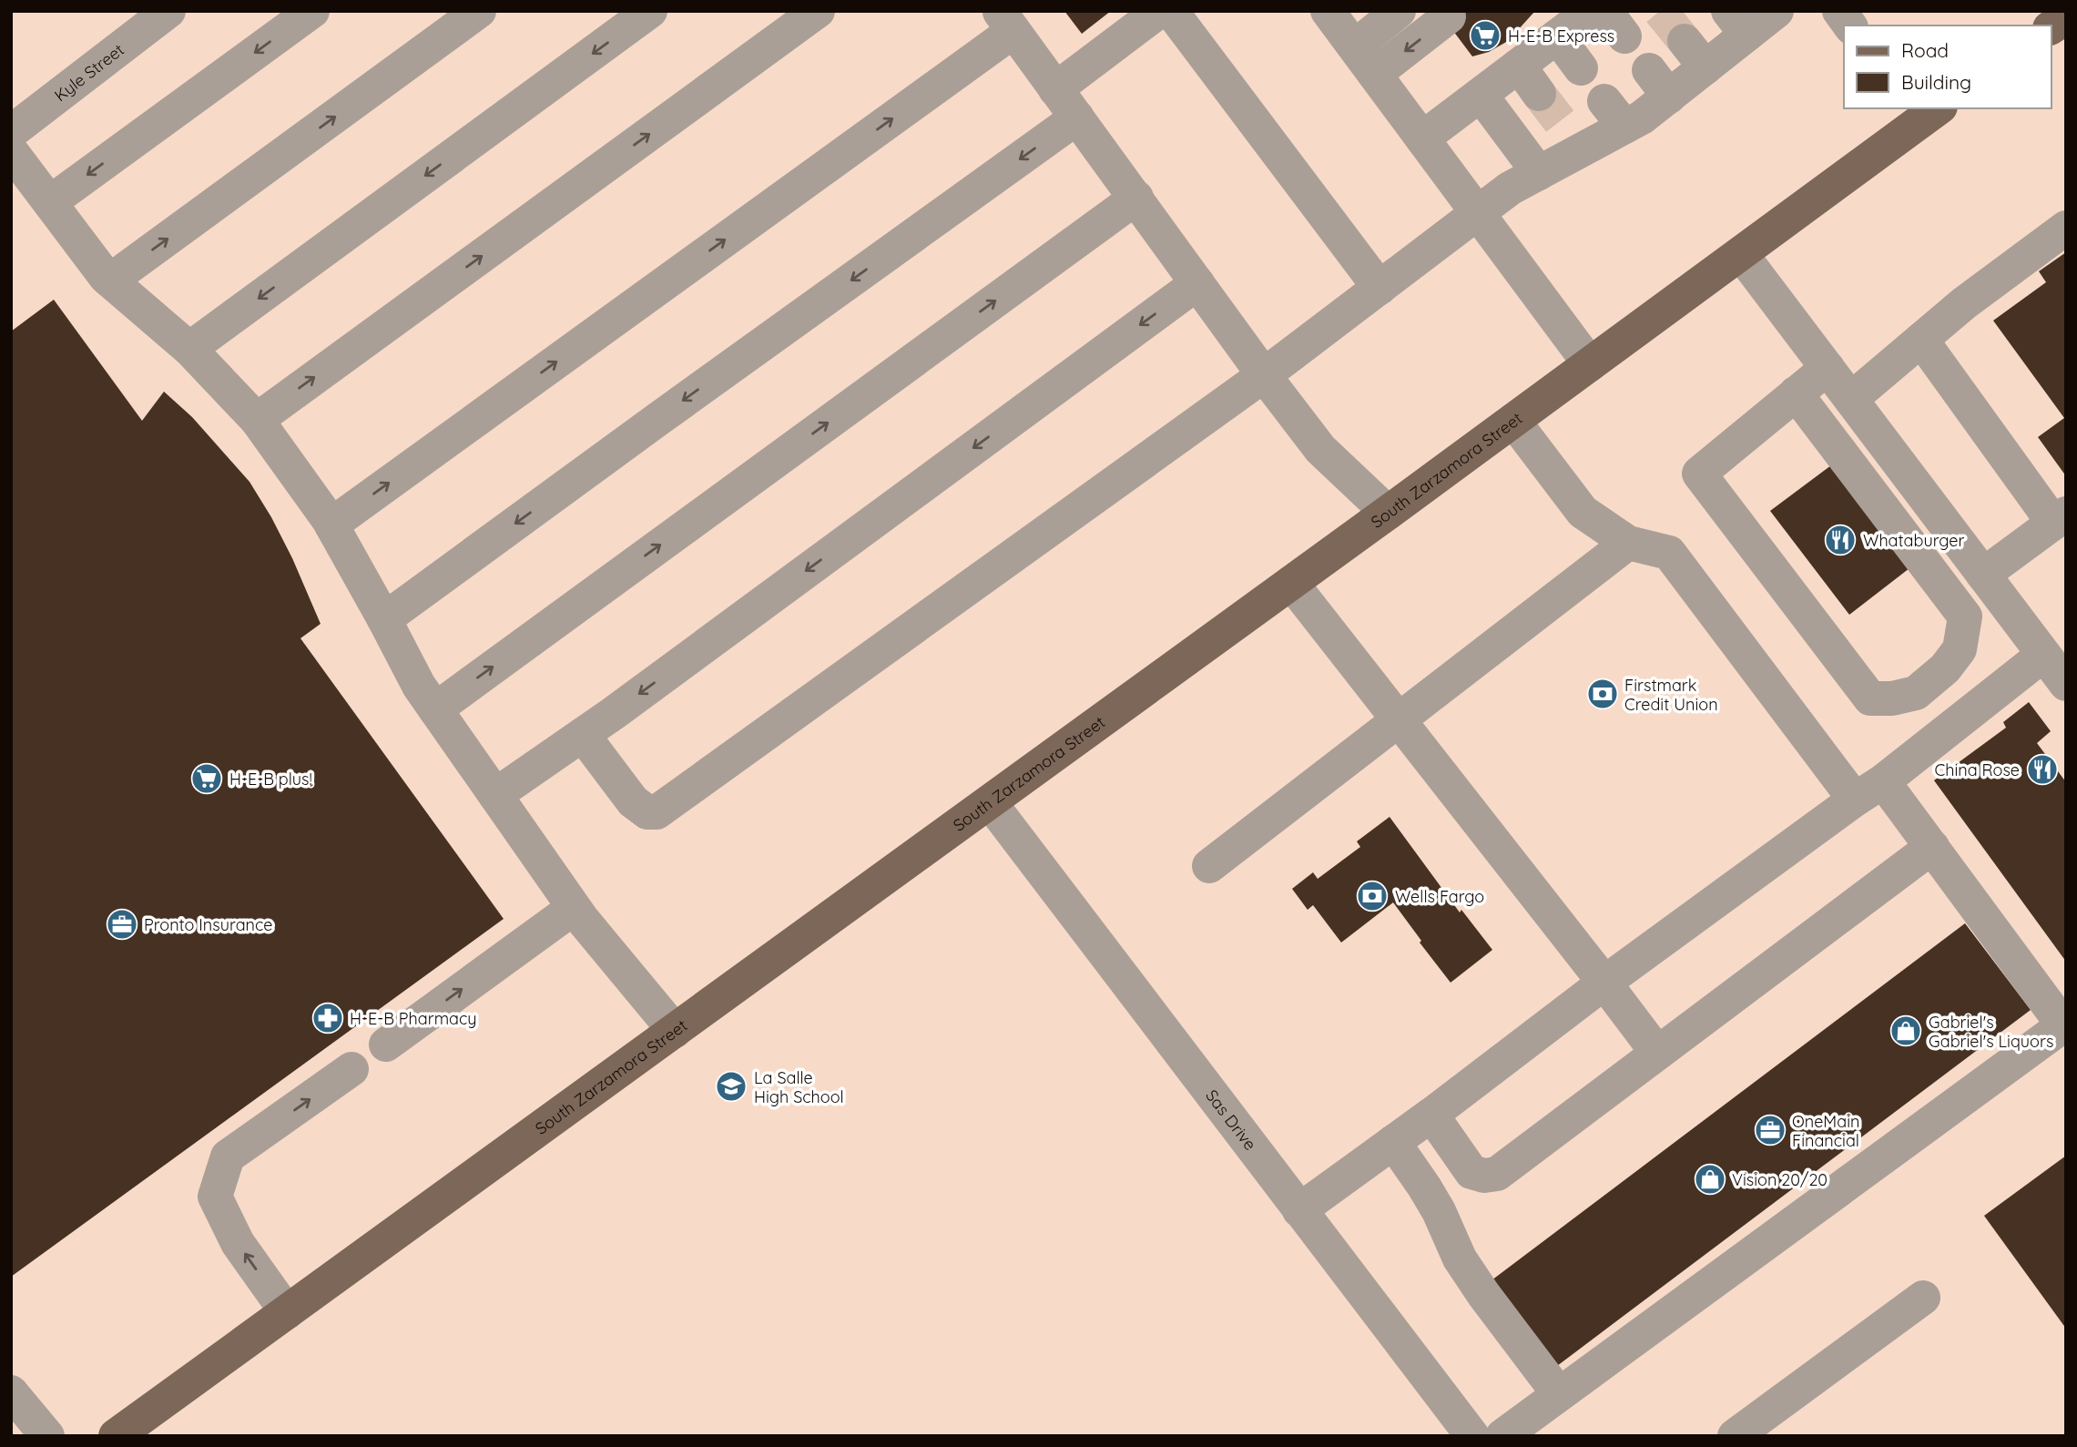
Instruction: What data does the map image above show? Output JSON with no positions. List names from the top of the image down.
{
  "streets": {
    "main road": ["South Zarzamora Street"],
    "street": ["Kyle Street", "Sas Drive"]
  },
  "crossings": [
    ["South Zarzamora Street", "Sas Drive"]
  ],
  "places": {
    "supermarket": ["H-E-B Express", "H-E-B plus!"],
    "restaurant": ["Whataburger", "China Rose"],
    "bank": ["Firstmark Credit Union", "Wells Fargo"],
    "office": ["Pronto Insurance", "OneMain Financial"],
    "pharmacy": ["H-E-B Pharmacy"],
    "shop": ["Gabriel's Gabriel's Liquors", "Vision 20/20"],
    "school or university": ["La Salle High School"]
  },
  "legend": ["Road", "Building"]
}
